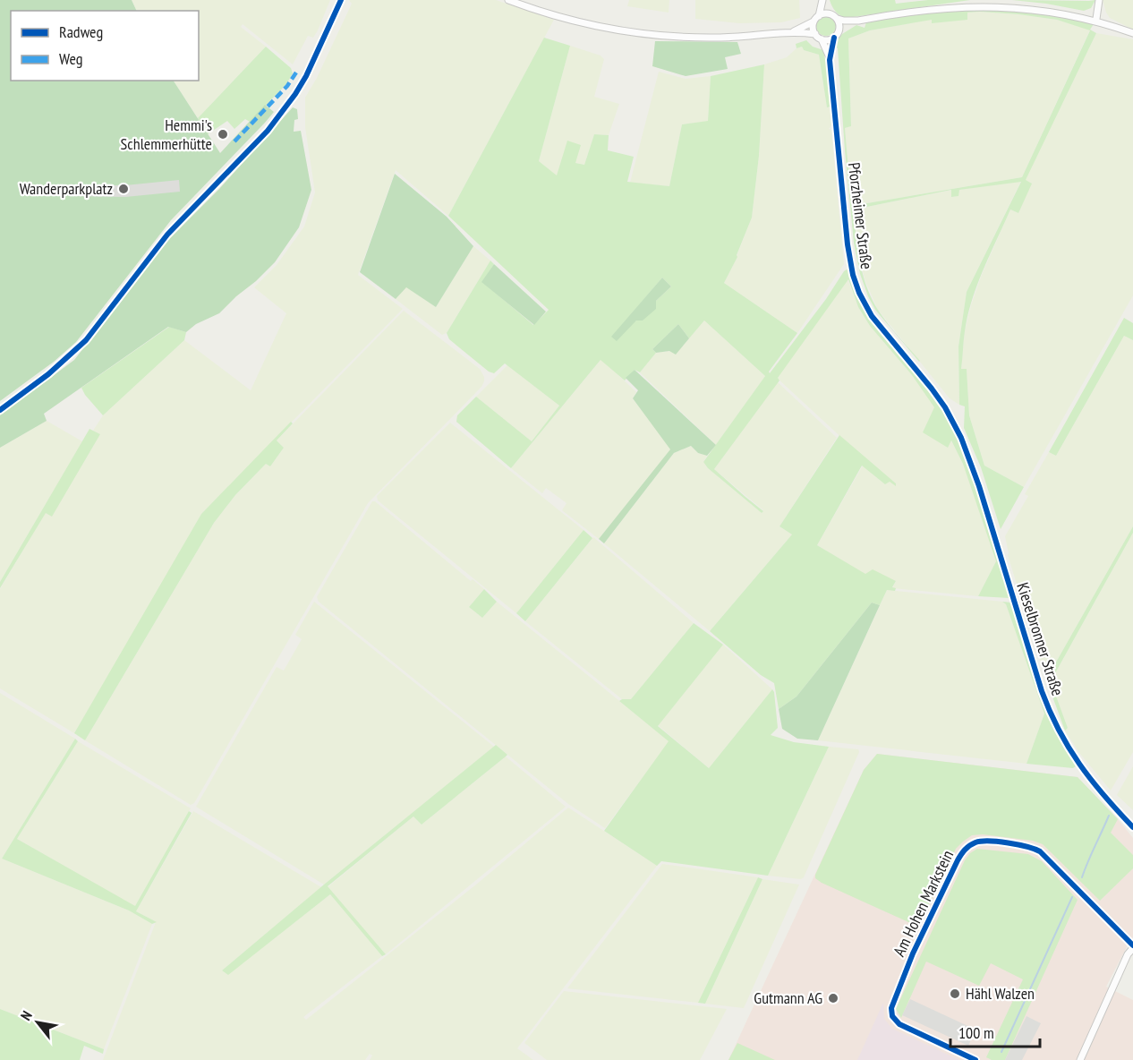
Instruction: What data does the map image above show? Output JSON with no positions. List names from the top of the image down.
{
  "streets": {
    "street": ["Pforzheimer Straße", "Kieselbronner Straße", "Am Hohen Markstein"]
  },
  "crossings": [
    ["Pforzheimer Straße", "Kieselbronner Straße"]
  ],
  "places": [
    "Hemmi's Schlemmerhütte",
    "Wanderparkplatz",
    "Hähl Walzen",
    "Gutmann AG"
  ],
  "legend": ["Radweg", "Weg"],
  "scale_bar": "100 m",
  "north": "top left"
}
